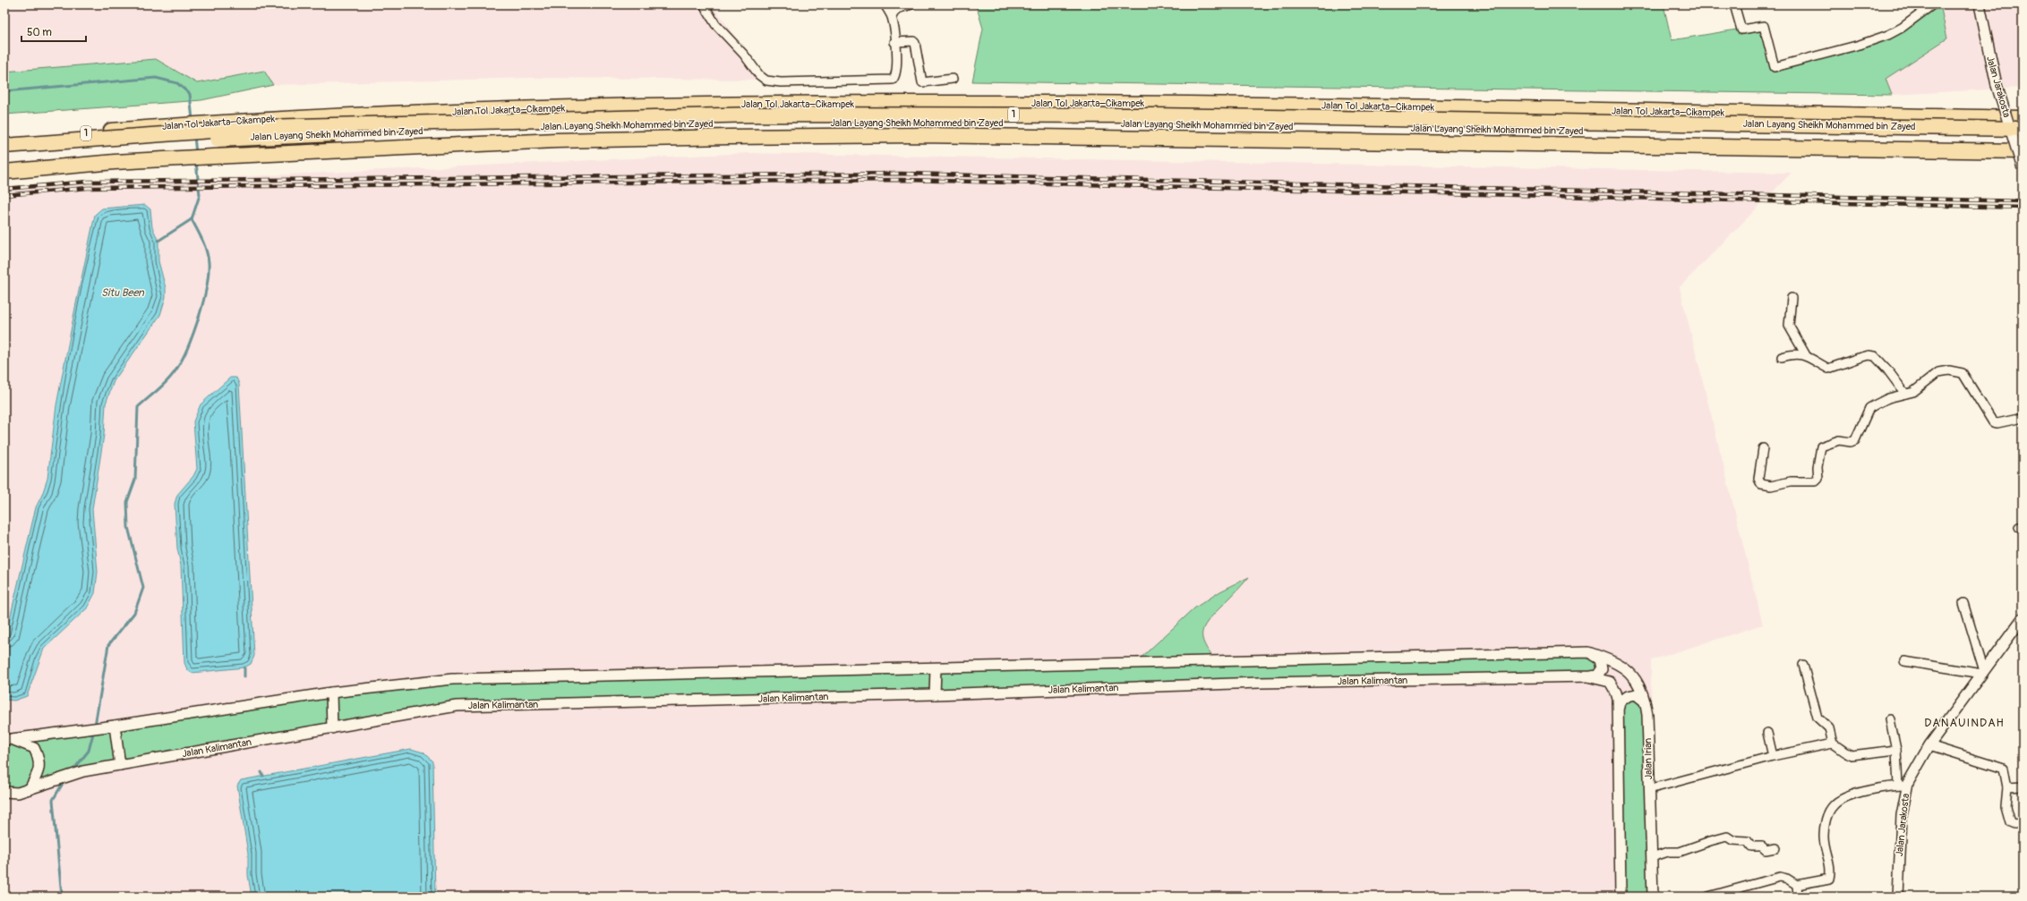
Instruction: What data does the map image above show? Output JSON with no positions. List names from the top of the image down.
{
  "streets": {
    "highway": ["Jalan Tol Jakarta–Cikampek", "1", "Jalan Layang Sheikh Mohammed bin Zayed"],
    "street": ["Jalan Jarakosta", "Jalan Kalimantan", "Jalan Irian"]
  },
  "districts": ["DANAUINDAH"],
  "water": ["Situ Been"],
  "scale_bar": "50 m"
}
